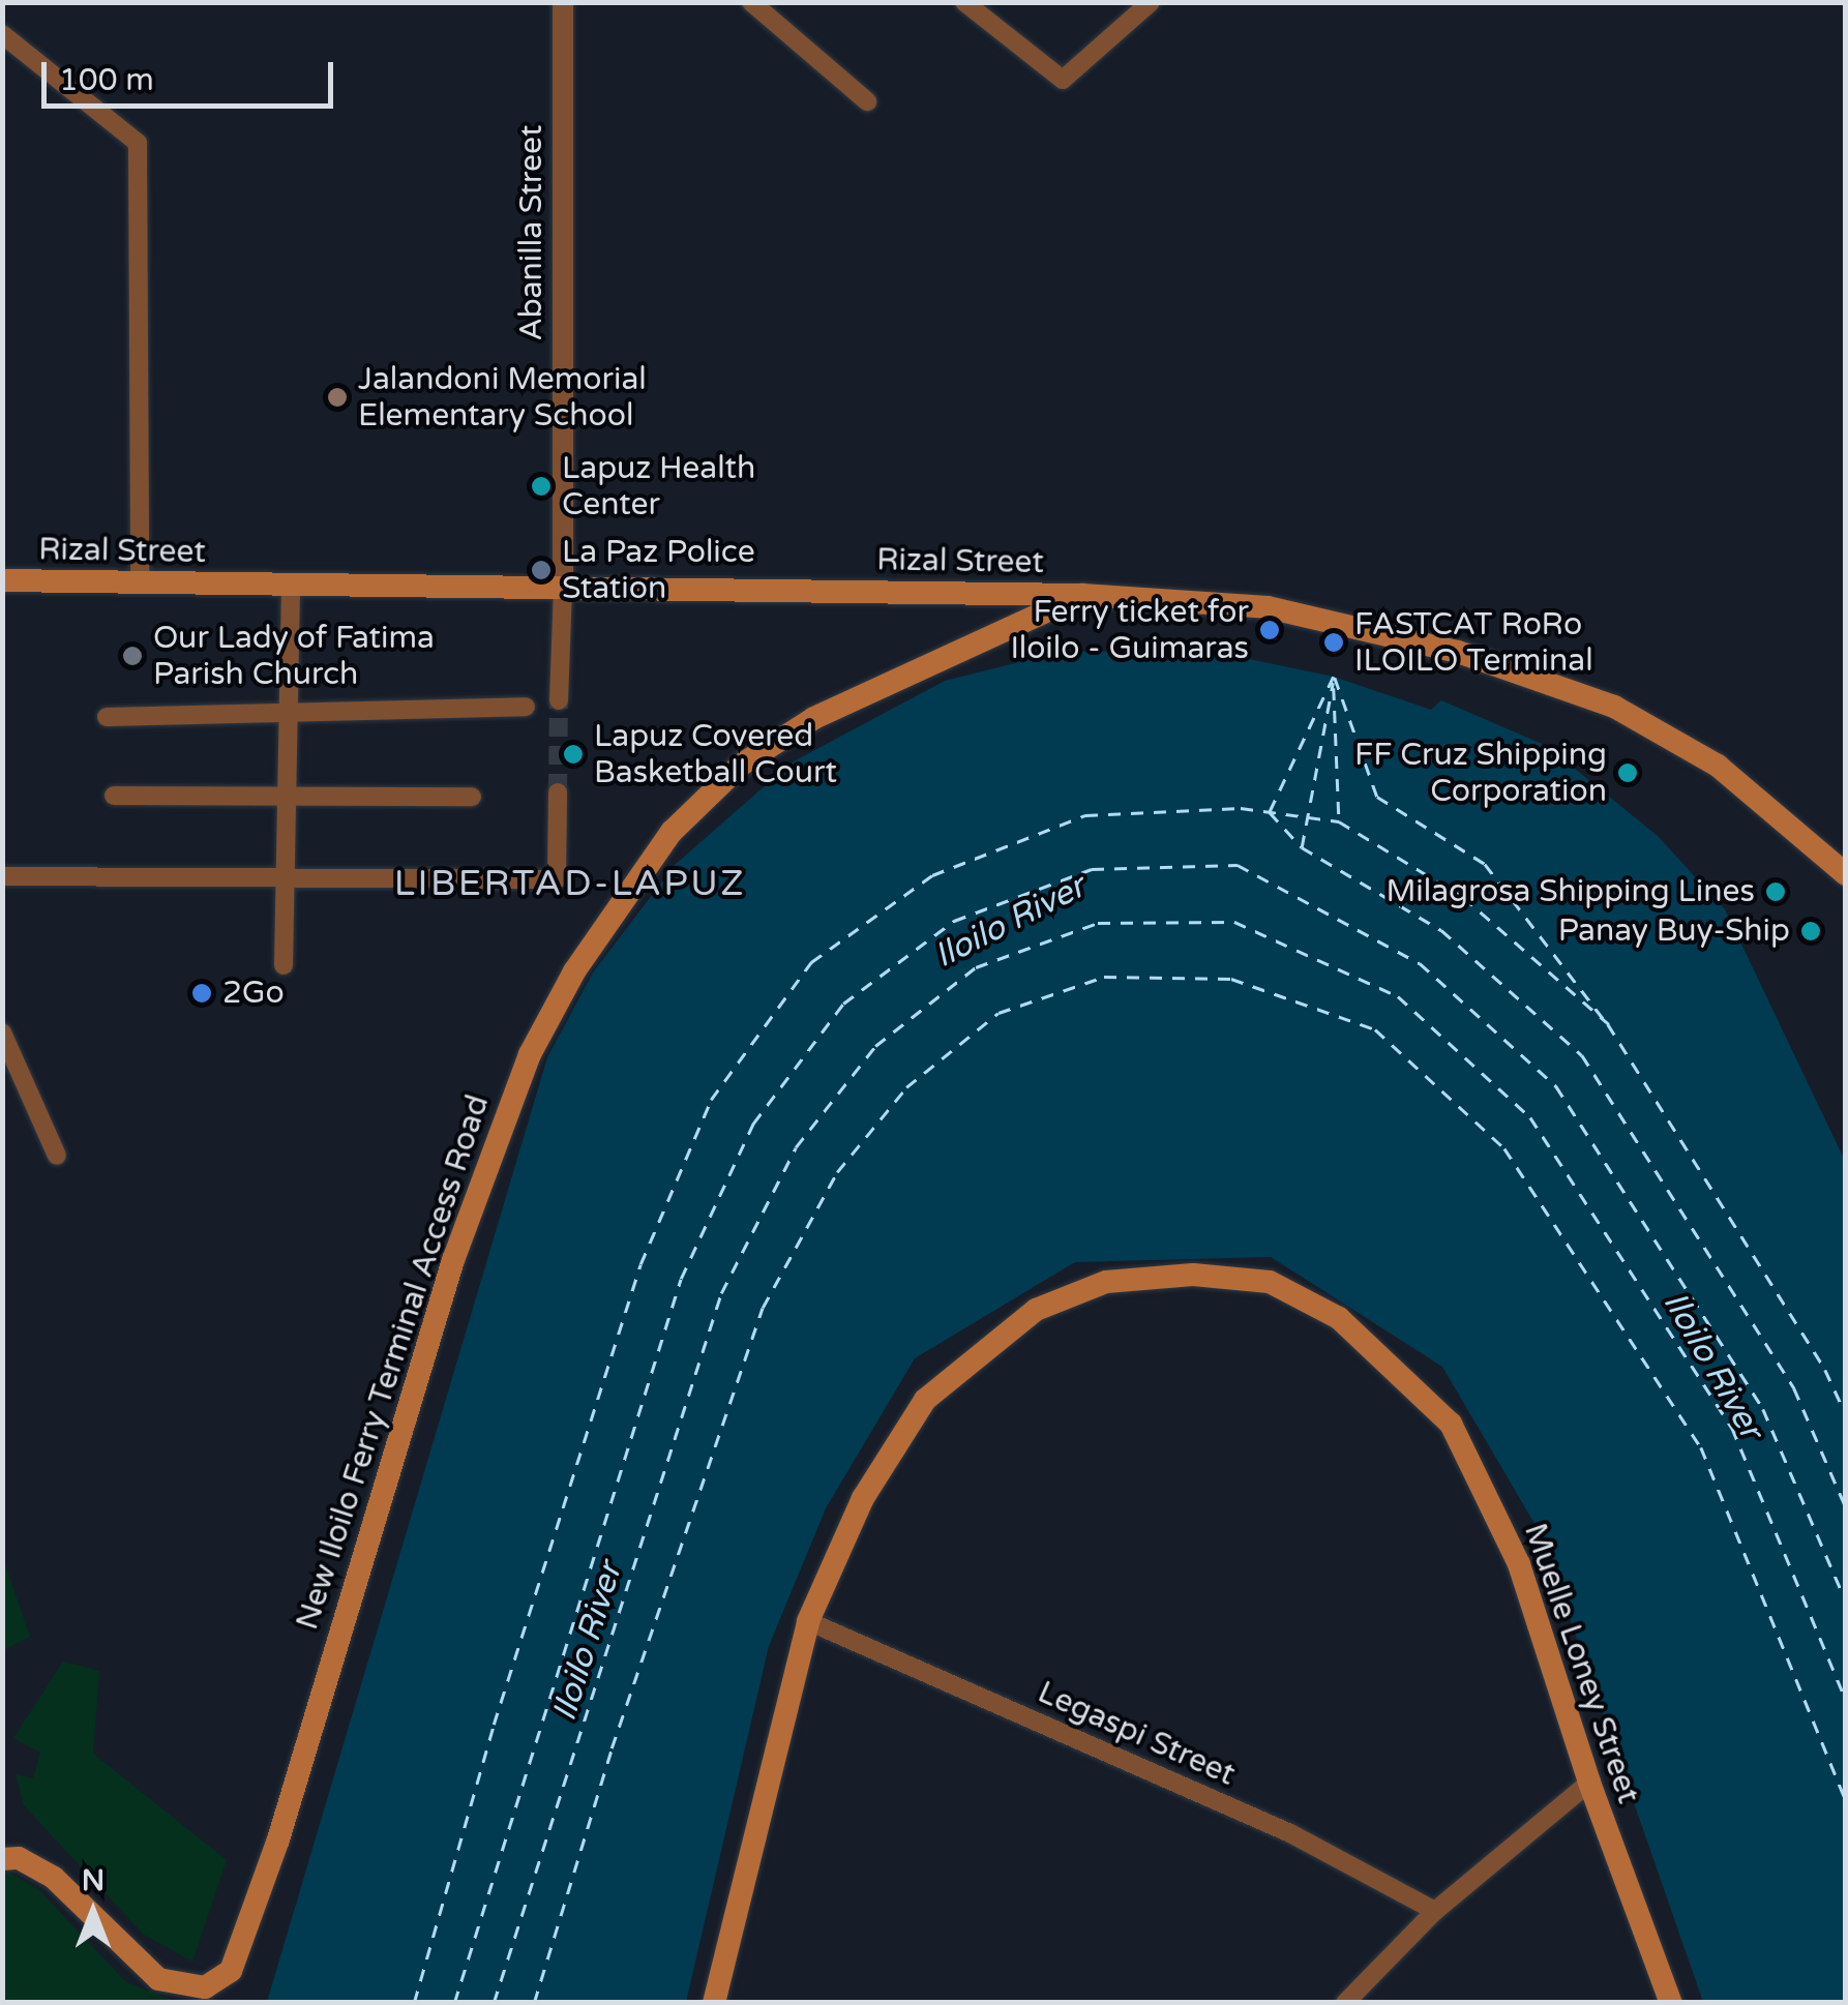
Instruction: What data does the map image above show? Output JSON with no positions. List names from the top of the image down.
{
  "streets": {
    "main road": ["Rizal Street", "New Iloilo Ferry Terminal Access Road", "Muelle Loney Street"],
    "street": ["Abanilla Street", "Legaspi Street"]
  },
  "crossings": [
    ["Abanilla Street", "Rizal Street"],
    ["Rizal Street", "New Iloilo Ferry Terminal Access Road"],
    ["Muelle Loney Street", "Legaspi Street"]
  ],
  "districts": ["LIBERTAD-LAPUZ"],
  "water": ["Iloilo River"],
  "places": [
    "Jalandoni Memorial Elementary School",
    "Lapuz Health Center",
    "La Paz Police Station",
    "Ferry ticket for Iloilo - Guimaras",
    "FASTCAT RoRo ILOILO Terminal",
    "Our Lady of Fatima Parish Church",
    "Lapuz Covered Basketball Court",
    "FF Cruz Shipping Corporation",
    "Milagrosa Shipping Lines",
    "Panay Buy-Ship",
    "2Go"
  ],
  "scale_bar": "100 m",
  "north": "top"
}
